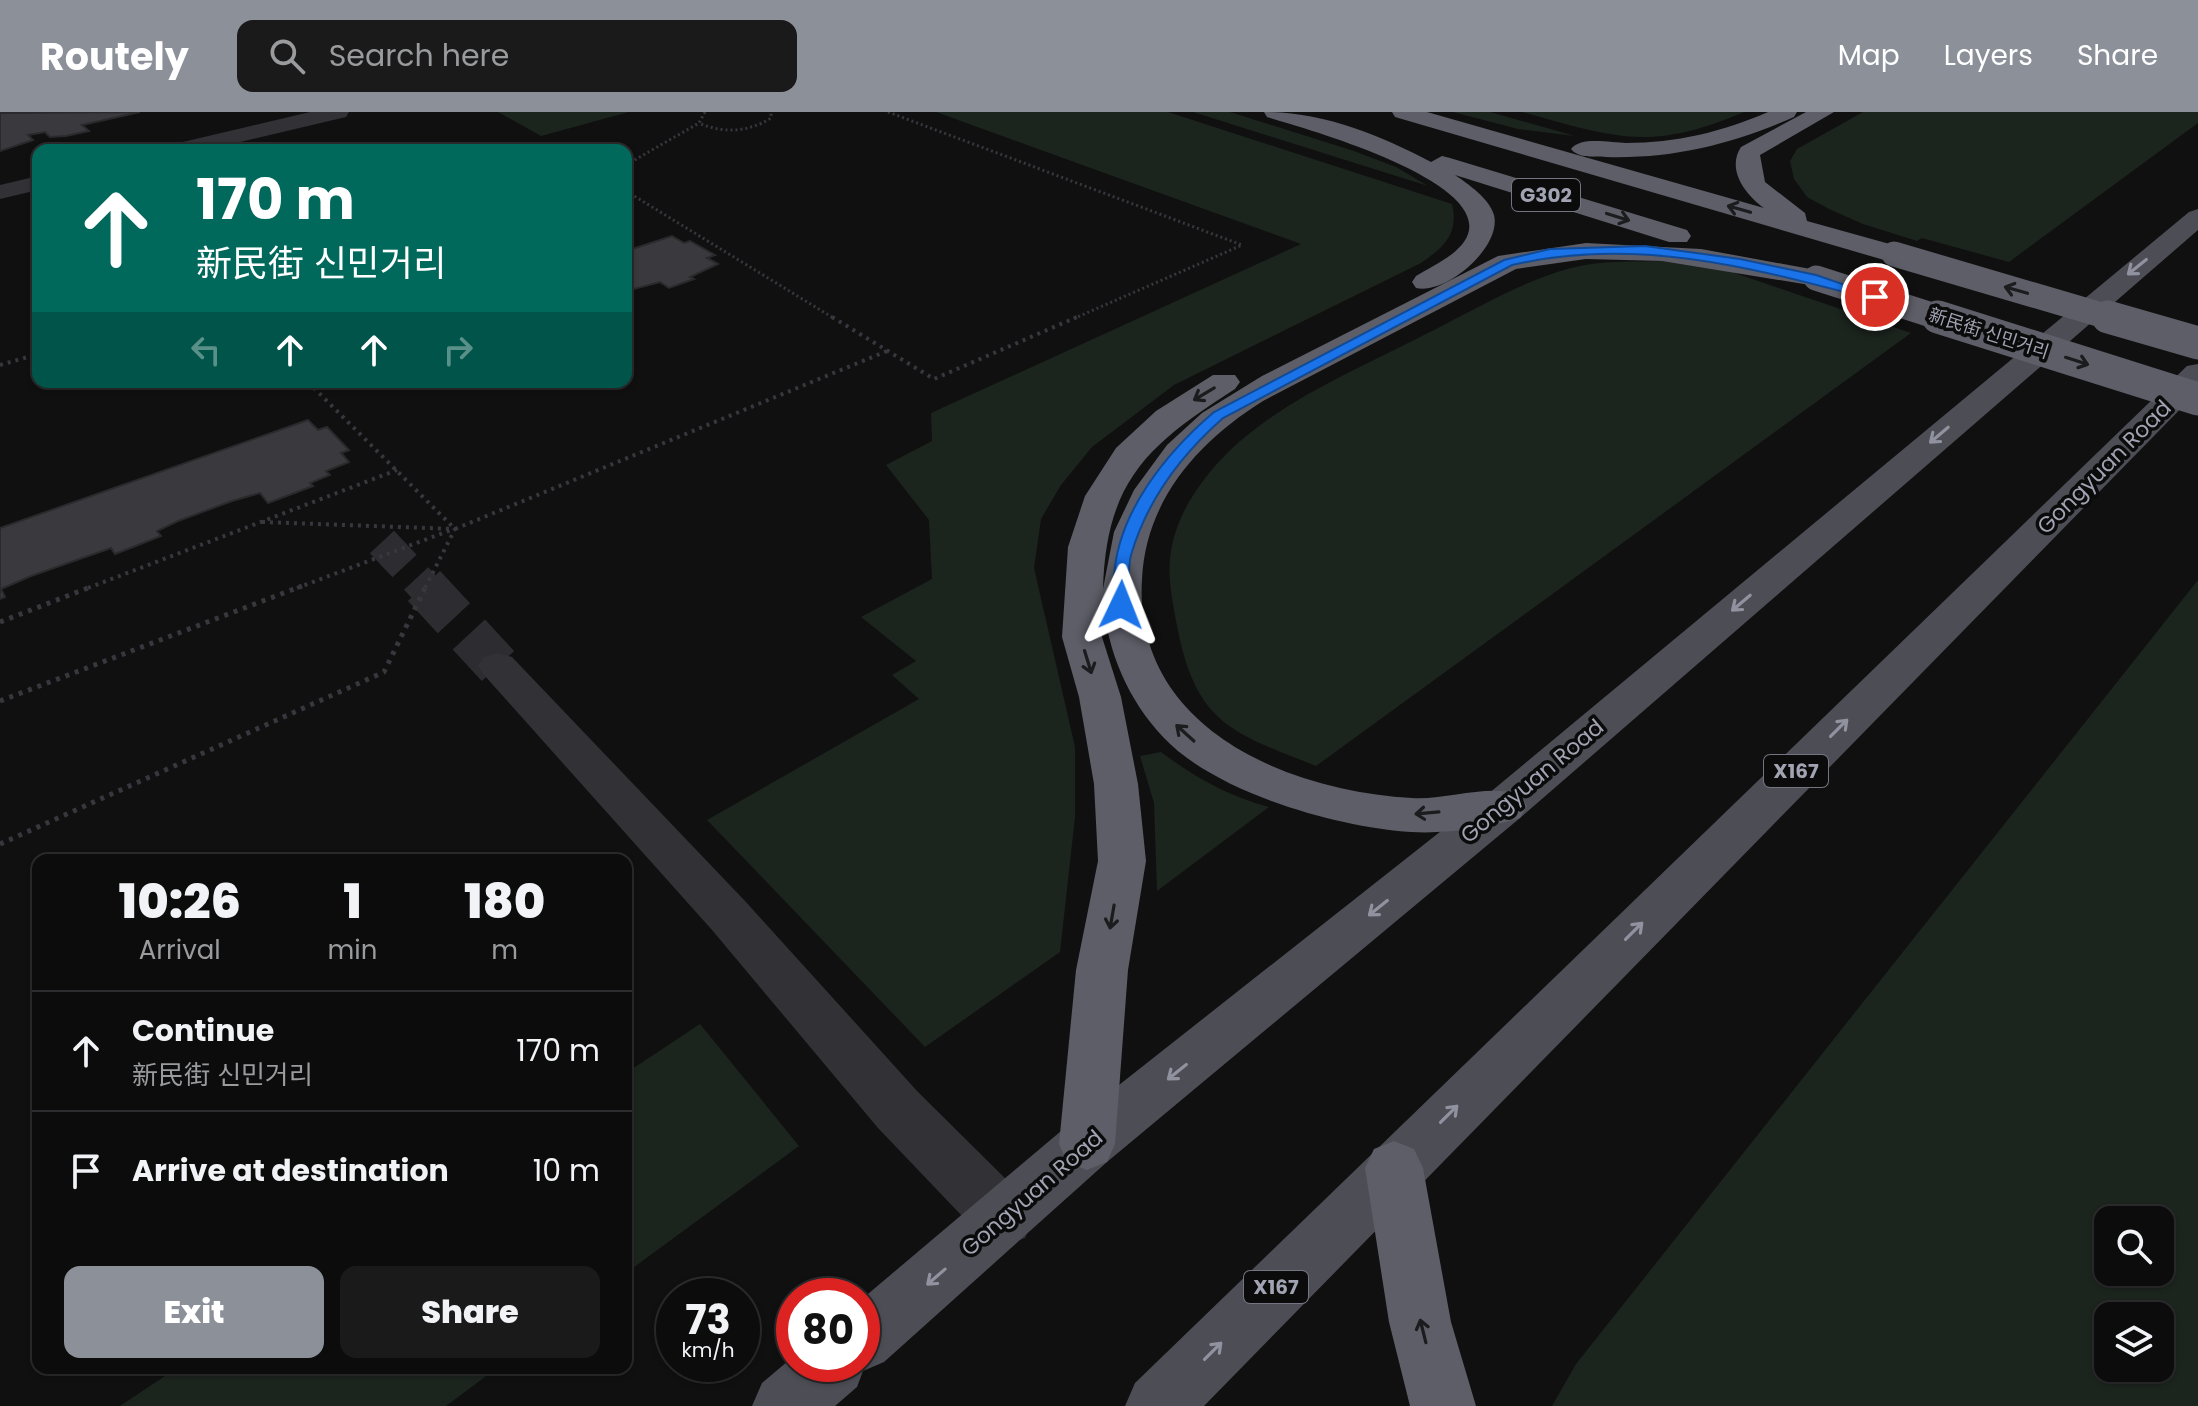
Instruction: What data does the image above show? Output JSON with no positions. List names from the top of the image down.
{
  "streets": {
    "highway": ["G302", "新民街 신민거리"],
    "main road": ["Gongyuan Road", "X167"]
  },
  "page": {
    "header": "Routely",
    "search": "Search here",
    "nav": ["Map", "Layers", "Share"],
    "turn": ["170 m", "新民街 신민거리"],
    "eta": [
      "10:26",
      "Arrival",
      "1",
      "min",
      "180",
      "m"
    ],
    "list": [
      {
        "name": "Continue",
        "note": "新民街 신민거리",
        "value": "170 m"
      },
      {
        "name": "Arrive at destination",
        "value": "10 m"
      }
    ],
    "buttons": ["Exit", "Share"],
    "speed": "73 km/h",
    "limit": "80"
  }
}
